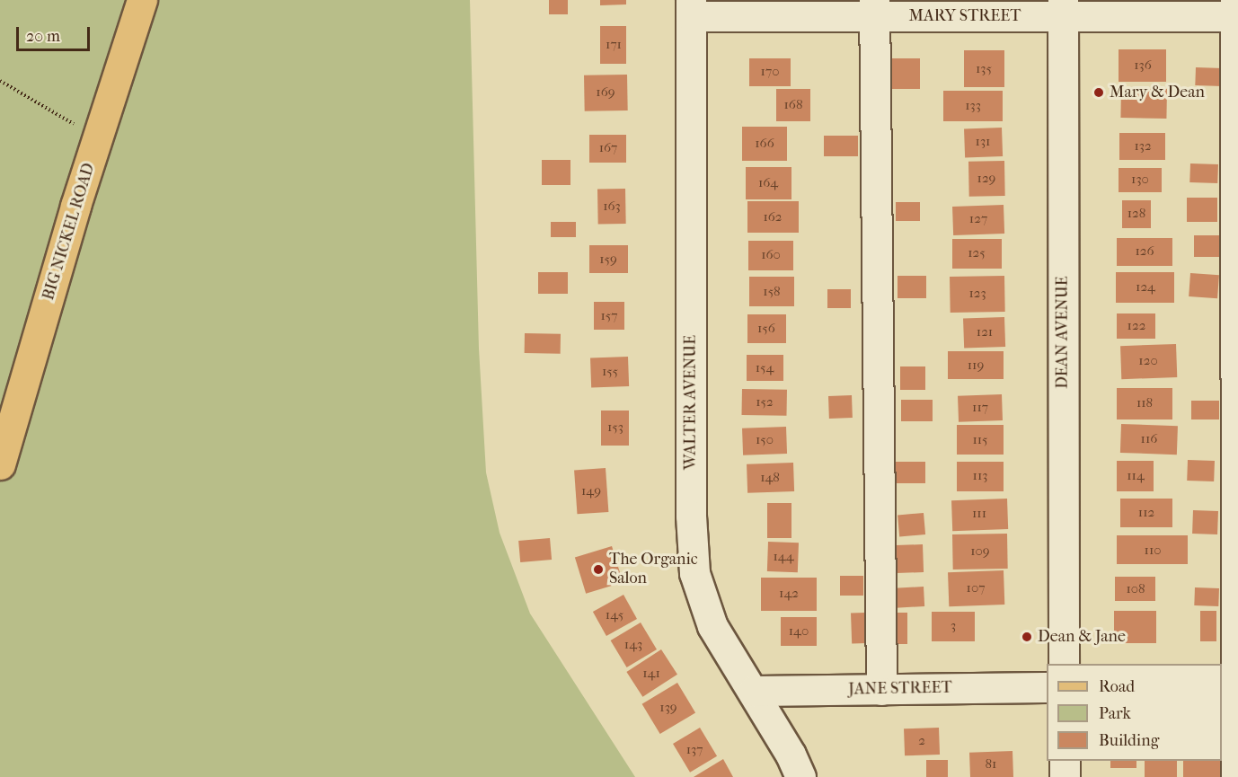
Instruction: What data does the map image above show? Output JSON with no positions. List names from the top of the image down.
{
  "streets": {
    "main road": ["BIG NICKEL ROAD"],
    "street": [
      "MARY STREET",
      "DEAN AVENUE",
      "WALTER AVENUE",
      "JANE STREET"
    ]
  },
  "crossings": [
    ["MARY STREET", "DEAN AVENUE"],
    ["MARY STREET", "WALTER AVENUE"],
    ["WALTER AVENUE", "JANE STREET"]
  ],
  "places": ["Mary & Dean", "The Organic Salon", "Dean & Jane"],
  "house_numbers": [
    "171",
    "136",
    "135",
    "170",
    "169",
    "168",
    "133",
    "131",
    "166",
    "132",
    "167",
    "129",
    "130",
    "164",
    "163",
    "128",
    "162",
    "127",
    "126",
    "125",
    "160",
    "159",
    "124",
    "158",
    "123",
    "157",
    "122",
    "156",
    "121",
    "120",
    "119",
    "154",
    "155",
    "152",
    "118",
    "117",
    "153",
    "116",
    "150",
    "115",
    "113",
    "114",
    "148",
    "149",
    "112",
    "111",
    "110",
    "109",
    "144",
    "107",
    "108",
    "142",
    "145",
    "3",
    "140",
    "143",
    "141",
    "139",
    "2",
    "137",
    "81"
  ],
  "legend": ["Road", "Park", "Building"],
  "scale_bar": "20 m"
}
